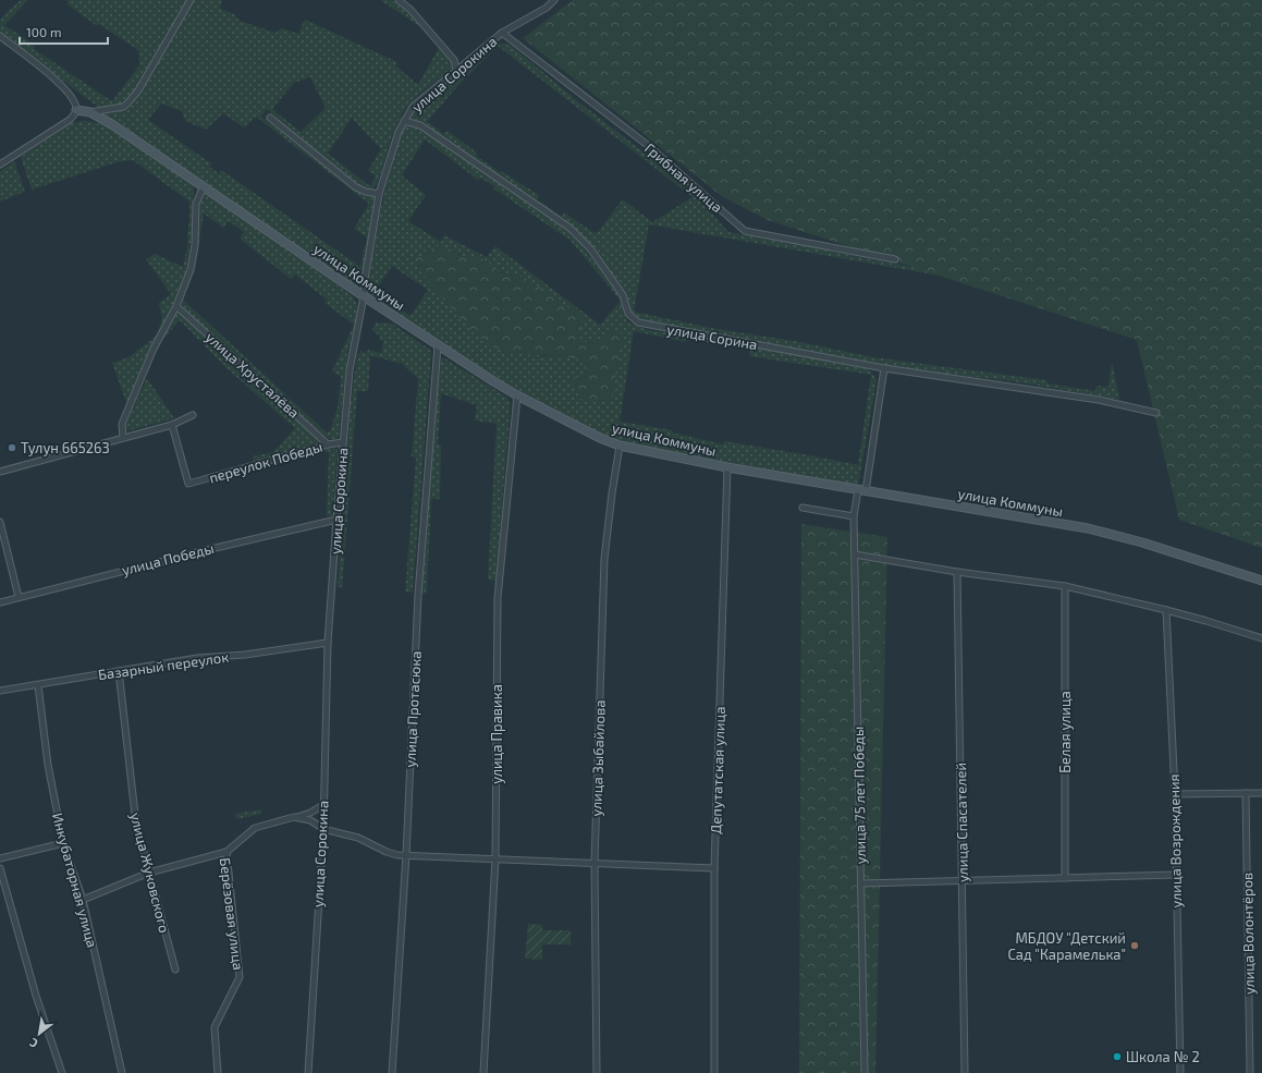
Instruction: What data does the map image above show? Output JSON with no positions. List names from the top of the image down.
{
  "streets": {
    "street": [
      "улица Сорокина",
      "Грибная улица",
      "улица Коммуны",
      "улица Сорина",
      "улица Хрусталёва",
      "переулок Победы",
      "улица Победы",
      "Базарный переулок",
      "улица Протасюка",
      "Белая улица",
      "улица Правика",
      "улица Зыбайлова",
      "Депутатская улица",
      "улица 75 лет Победы",
      "улица Спасателей",
      "улица Возрождения",
      "улица Жуковского",
      "Инкубаторная улица",
      "Берёзовая улица",
      "улица Волонтёров"
    ]
  },
  "crossings": [
    ["улица Сорокина", "Грибная улица"],
    ["улица Сорокина", "улица Коммуны"],
    ["улица Сорокина", "улица Сорина"],
    ["улица Сорокина", "переулок Победы"],
    ["улица Сорокина", "улица Победы"],
    ["улица Сорокина", "Базарный переулок"],
    ["улица Коммуны", "улица Протасюка"],
    ["улица Коммуны", "улица Правика"],
    ["улица Коммуны", "улица Зыбайлова"],
    ["улица Коммуны", "Депутатская улица"],
    ["улица Коммуны", "улица 75 лет Победы"],
    ["улица Хрусталёва", "переулок Победы"],
    ["Базарный переулок", "улица Жуковского"],
    ["Базарный переулок", "Инкубаторная улица"],
    ["улица Жуковского", "Берёзовая улица"],
    ["Инкубаторная улица", "Берёзовая улица"]
  ],
  "places": ["Тулун 665263", "МБДОУ \"Детский Сад \"Карамелька\"", "Школа № 2"],
  "scale_bar": "100 m",
  "north": "bottom left"
}
